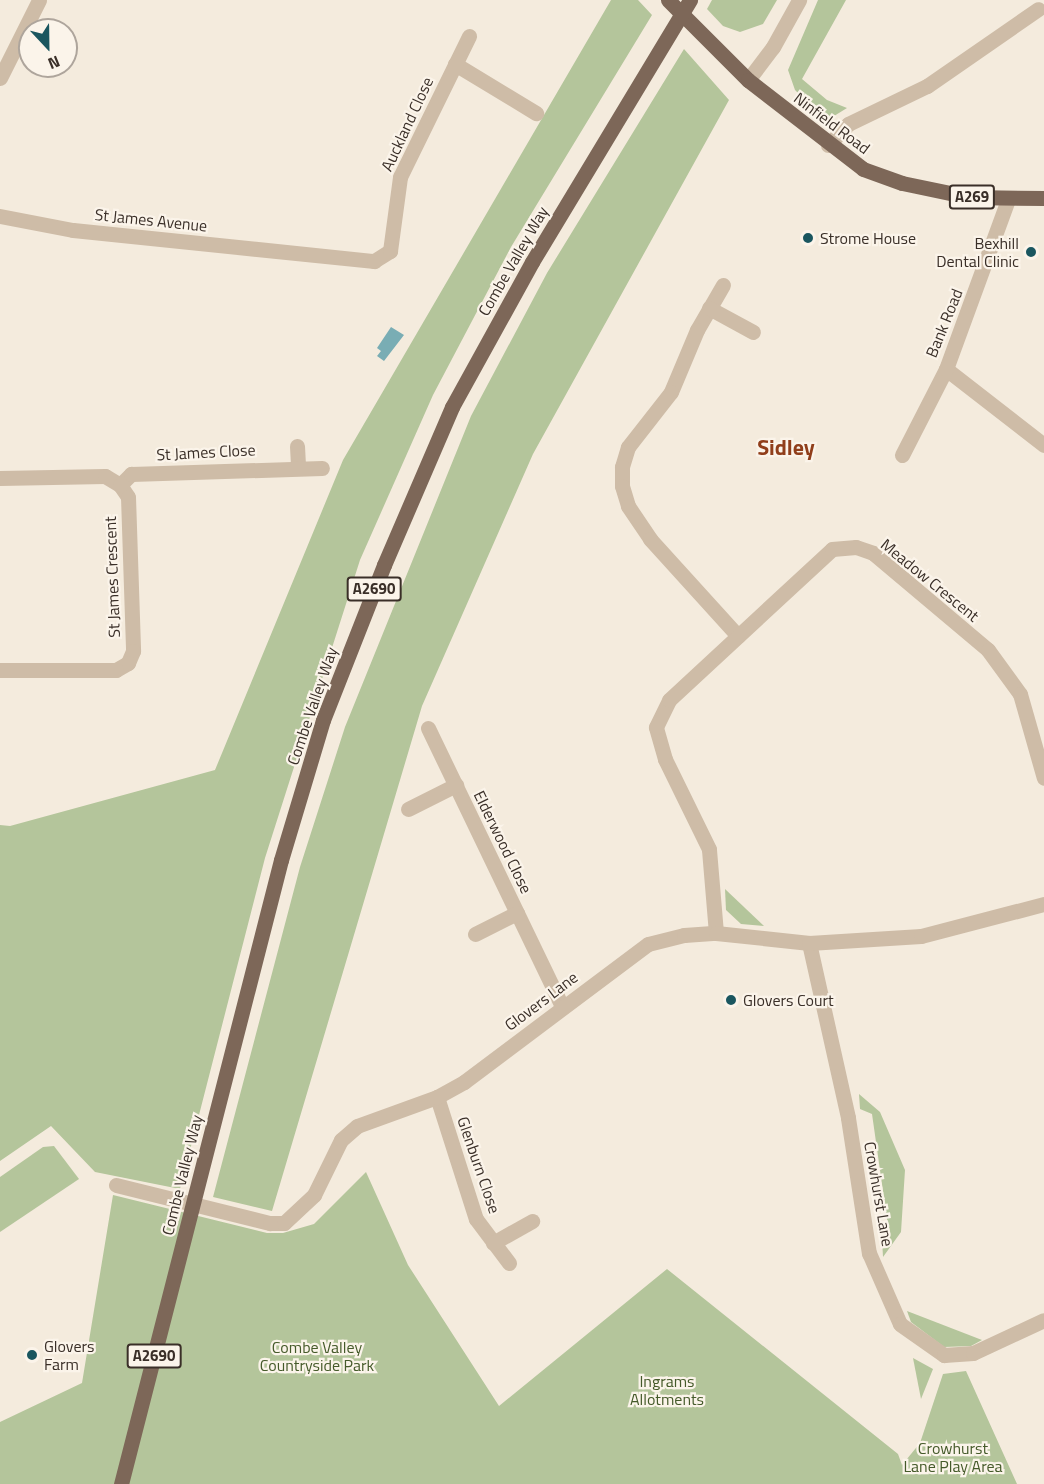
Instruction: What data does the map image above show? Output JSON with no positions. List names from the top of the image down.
{
  "streets": {
    "main road": [
      "Ninfield Road",
      "A269",
      "Combe Valley Way",
      "A2690"
    ],
    "street": [
      "Auckland Close",
      "St James Avenue",
      "Bank Road",
      "St James Close",
      "St James Crescent",
      "Meadow Crescent",
      "Elderwood Close",
      "Glovers Lane",
      "Glenburn Close",
      "Crowhurst Lane"
    ]
  },
  "crossings": [
    ["Ninfield Road", "A269"],
    ["Ninfield Road", "Bank Road"],
    ["Auckland Close", "St James Avenue"],
    ["St James Close", "St James Crescent"],
    ["Meadow Crescent", "Glovers Lane"],
    ["Elderwood Close", "Glovers Lane"],
    ["Glovers Lane", "Glenburn Close"],
    ["Glovers Lane", "Crowhurst Lane"]
  ],
  "districts": ["Sidley"],
  "parks": ["Combe Valley Countryside Park", "Ingrams Allotments", "Crowhurst Lane Play Area"],
  "places": [
    "Strome House",
    "Bexhill Dental Clinic",
    "Glovers Court",
    "Glovers Farm"
  ],
  "north": "bottom"
}
